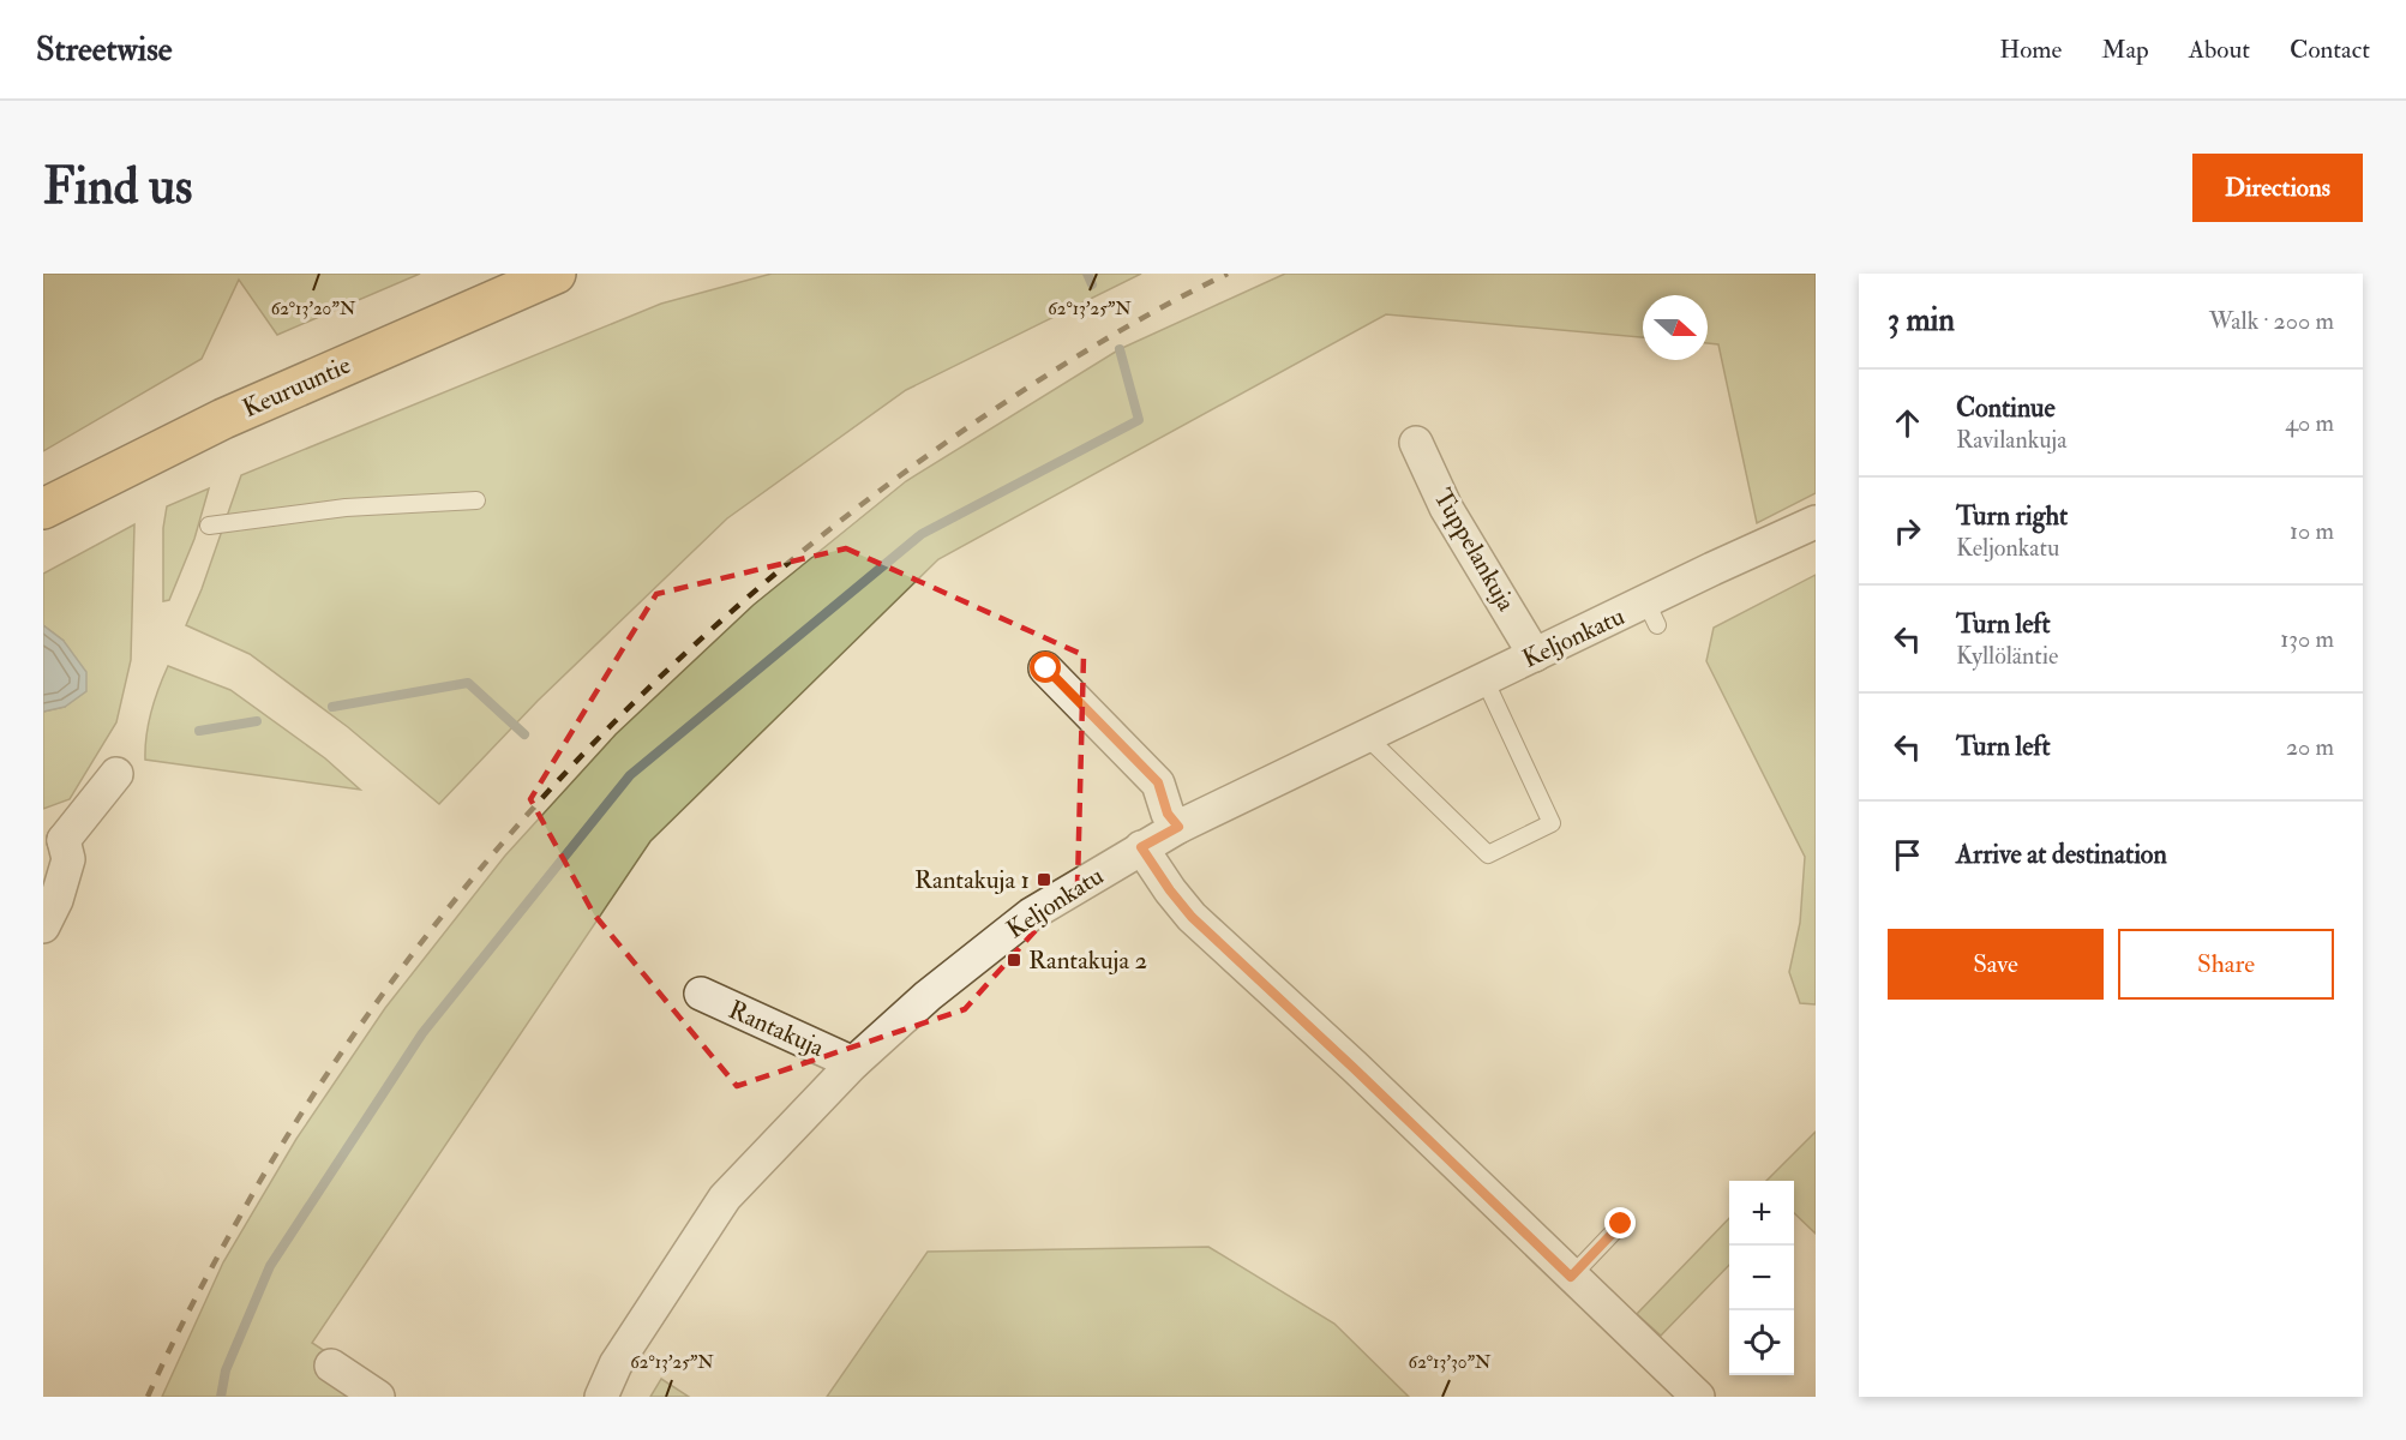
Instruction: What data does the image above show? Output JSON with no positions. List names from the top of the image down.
{
  "streets": {
    "highway": ["Keuruuntie"],
    "street": ["Tuppelankuja", "Keljonkatu", "Rantakuja"]
  },
  "crossings": [
    ["Tuppelankuja", "Keljonkatu"],
    ["Keljonkatu", "Rantakuja"]
  ],
  "places": {
    "transit": ["Rantakuja 1", "Rantakuja 2"]
  },
  "north": "right",
  "page": {
    "header": "Streetwise",
    "nav": [
      "Home",
      "Map",
      "About",
      "Contact"
    ],
    "buttons": [
      "Directions",
      ["Save", "Share"]
    ],
    "title": "Find us",
    "heading": ["3 min", "Walk · 200 m"],
    "list": [
      ["Continue", "Ravilankuja", "40 m"],
      ["Turn right", "Keljonkatu", "10 m"],
      ["Turn left", "Kyllöläntie", "130 m"],
      ["Turn left", "20 m"],
      "Arrive at destination"
    ],
    "map_buttons": ["+", "−"]
  },
  "coordinates": ["62°13'20\"N", "62°13'25\"N", "62°13'30\"N"]
}
